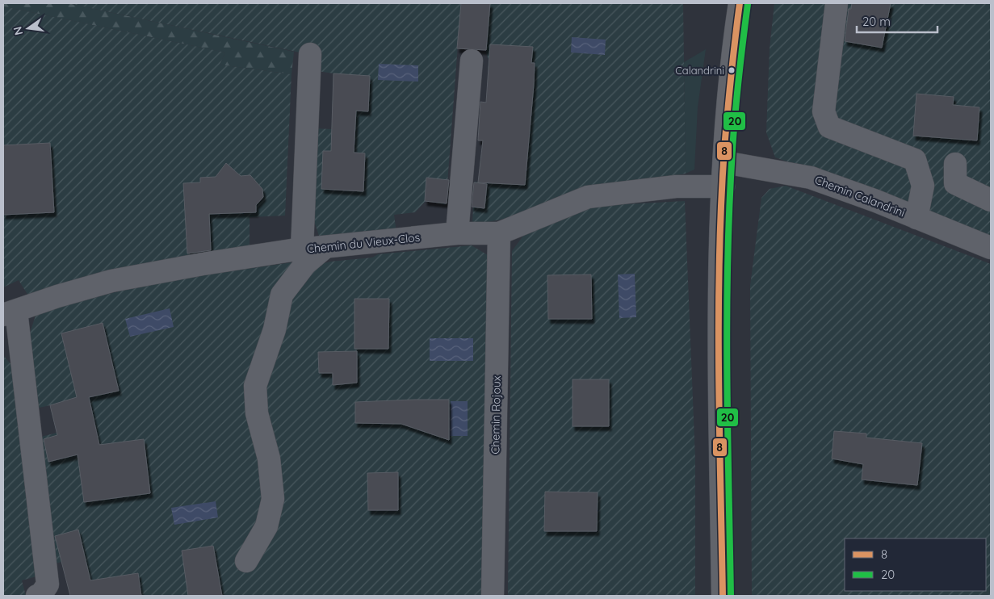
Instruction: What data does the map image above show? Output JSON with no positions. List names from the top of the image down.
{
  "streets": {
    "street": ["Chemin Calandrini", "Chemin du Vieux-Clos", "Chemin Rojoux"]
  },
  "crossings": [
    ["Chemin du Vieux-Clos", "Chemin Rojoux"]
  ],
  "places": ["Calandrini"],
  "lines": ["transit line 8", "transit line 20"],
  "legend": ["8", "20"],
  "scale_bar": "20 m",
  "north": "left"
}
